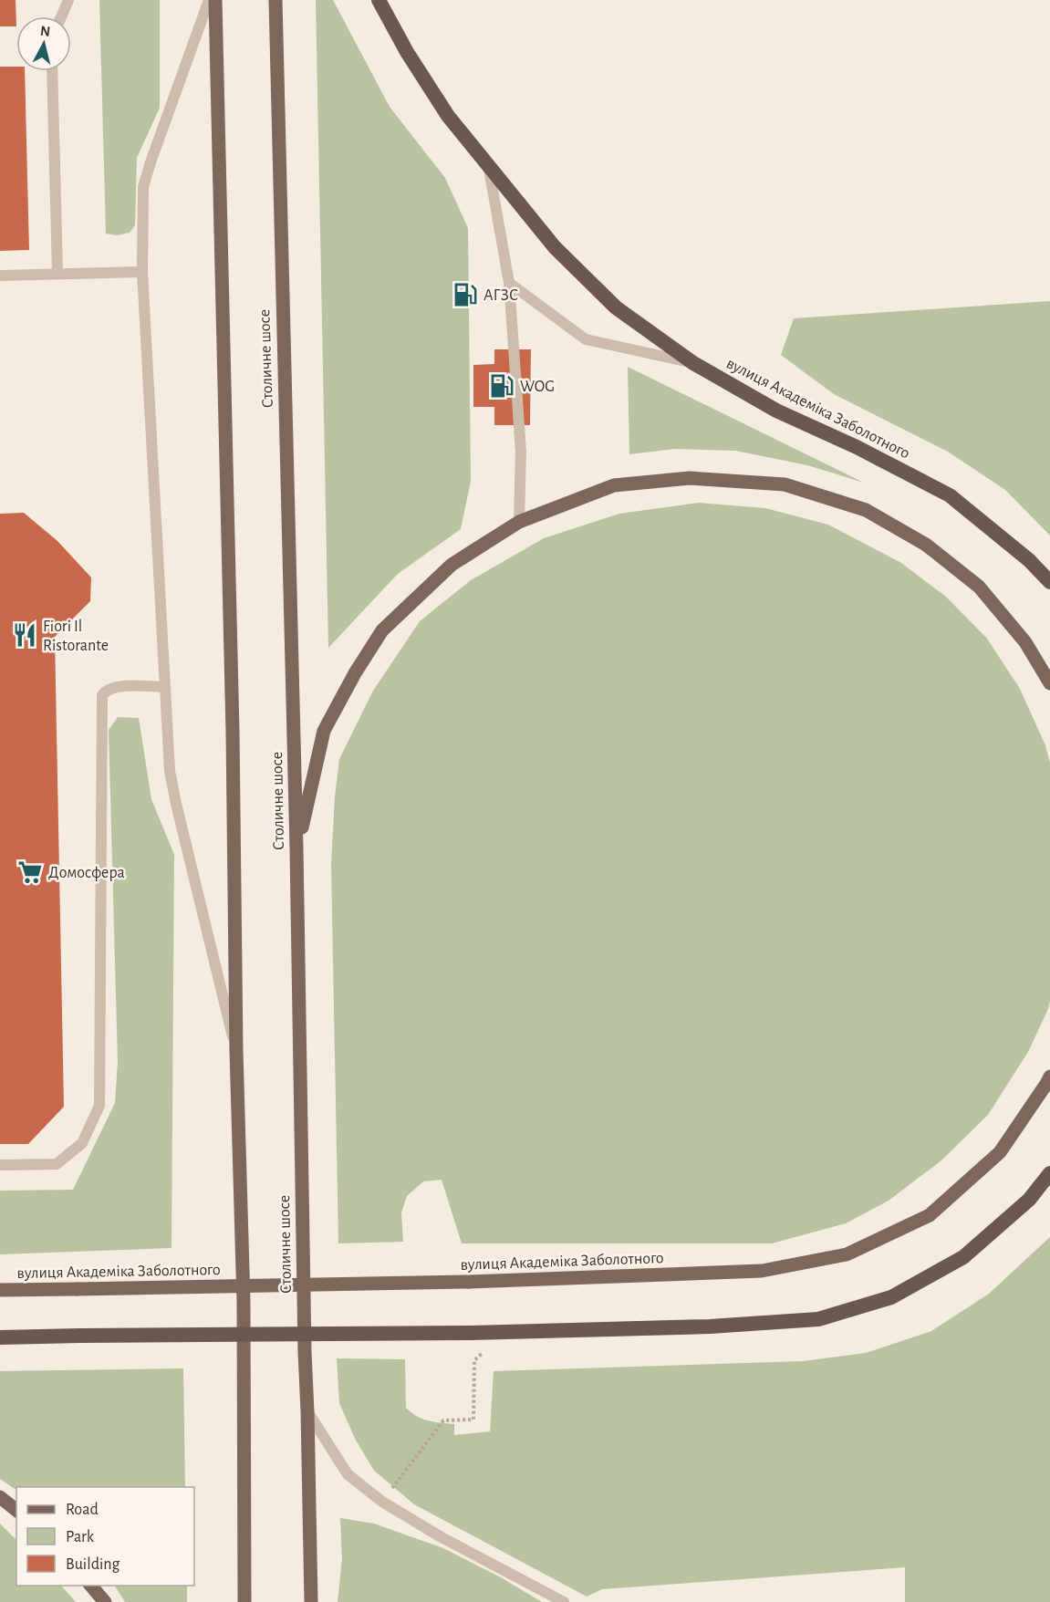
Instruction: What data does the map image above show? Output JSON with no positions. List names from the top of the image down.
{
  "streets": {
    "highway": ["вулиця Академіка Заболотного"],
    "main road": ["Столичне шосе"]
  },
  "places": {
    "fuel station": ["АГЗС", "WOG"],
    "restaurant": ["Fiori Il Ristorante"],
    "supermarket": ["Домосфера"]
  },
  "legend": ["Road", "Park", "Building"],
  "north": "top"
}
